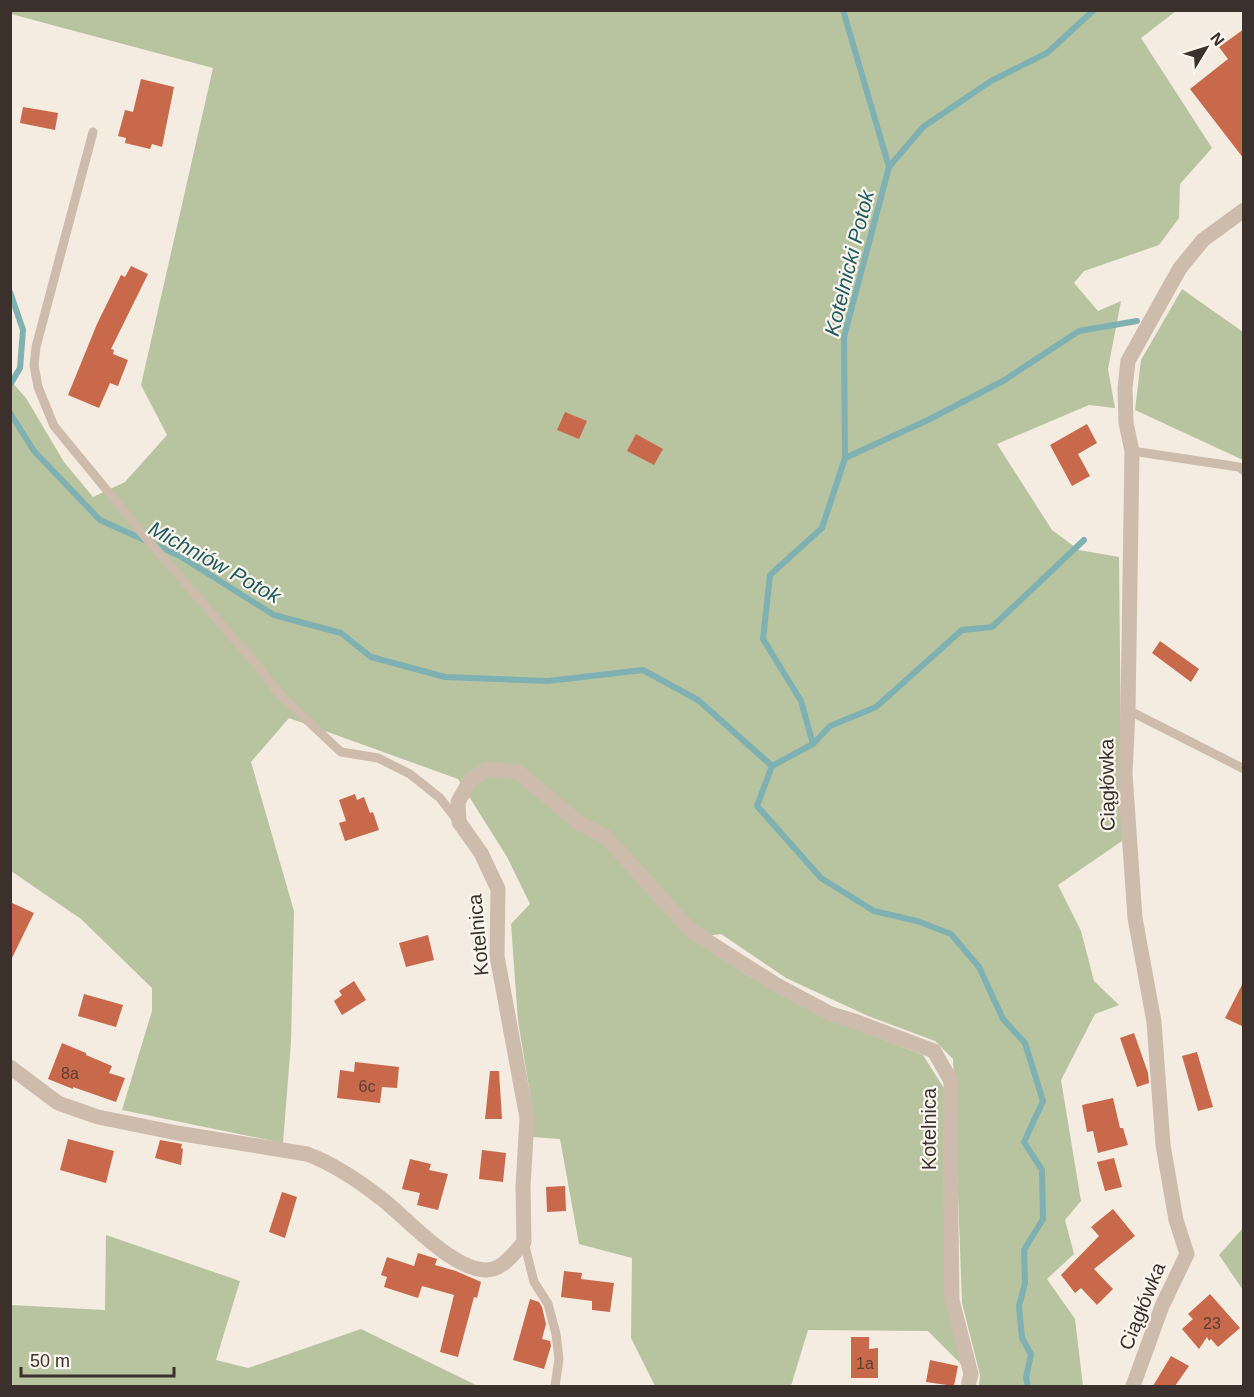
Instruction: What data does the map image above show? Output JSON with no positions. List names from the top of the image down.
{
  "streets": {
    "street": ["Ciągłówka", "Kotelnica"]
  },
  "water": ["Kotelnicki Potok", "Michniów Potok"],
  "house_numbers": [
    "8a",
    "6c",
    "23",
    "1a"
  ],
  "scale_bar": "50 m",
  "north": "top right"
}
